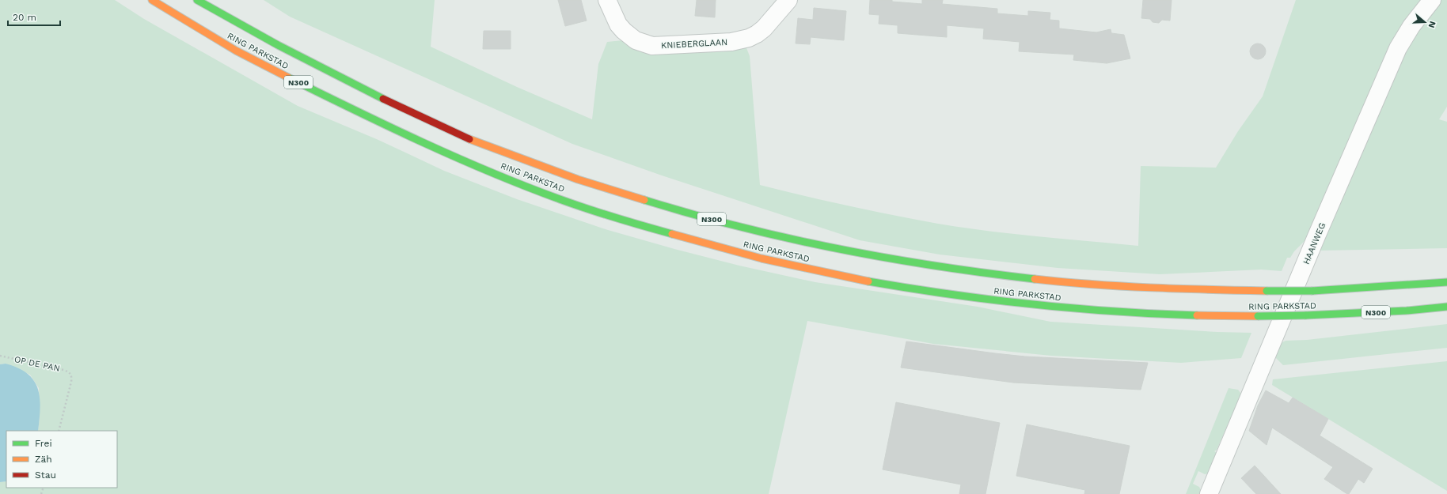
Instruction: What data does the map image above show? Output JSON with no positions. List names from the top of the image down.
{
  "streets": {
    "highway": ["RING PARKSTAD", "N300"],
    "street": ["KNIEBERGLAAN", "HAANWEG"],
    "path": ["OP DE PAN"]
  },
  "legend": ["Frei", "Zäh", "Stau"],
  "scale_bar": "20 m",
  "north": "right"
}
